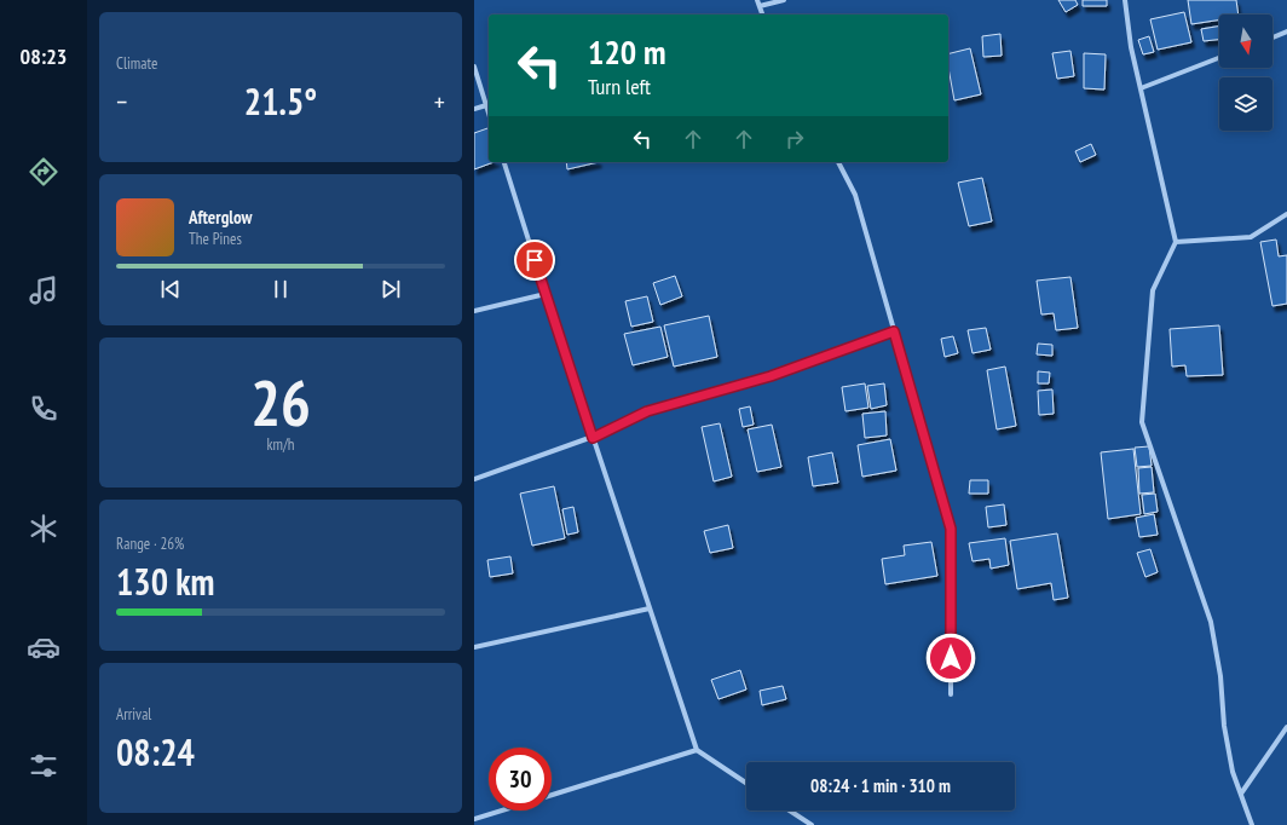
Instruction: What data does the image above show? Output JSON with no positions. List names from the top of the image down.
{
  "north": "bottom",
  "page": {
    "tabs": "08:23",
    "tile": [
      "Climate",
      ["26", "km/h"],
      ["Range · 26%", "130 km"],
      ["Arrival", "08:24"]
    ],
    "turn": ["120 m", "Turn left"],
    "heat": ["−", "21.5°", "+"],
    "song": ["Afterglow", "The Pines"],
    "limit": "30",
    "trip": "08:24 · 1 min · 310 m"
  }
}
